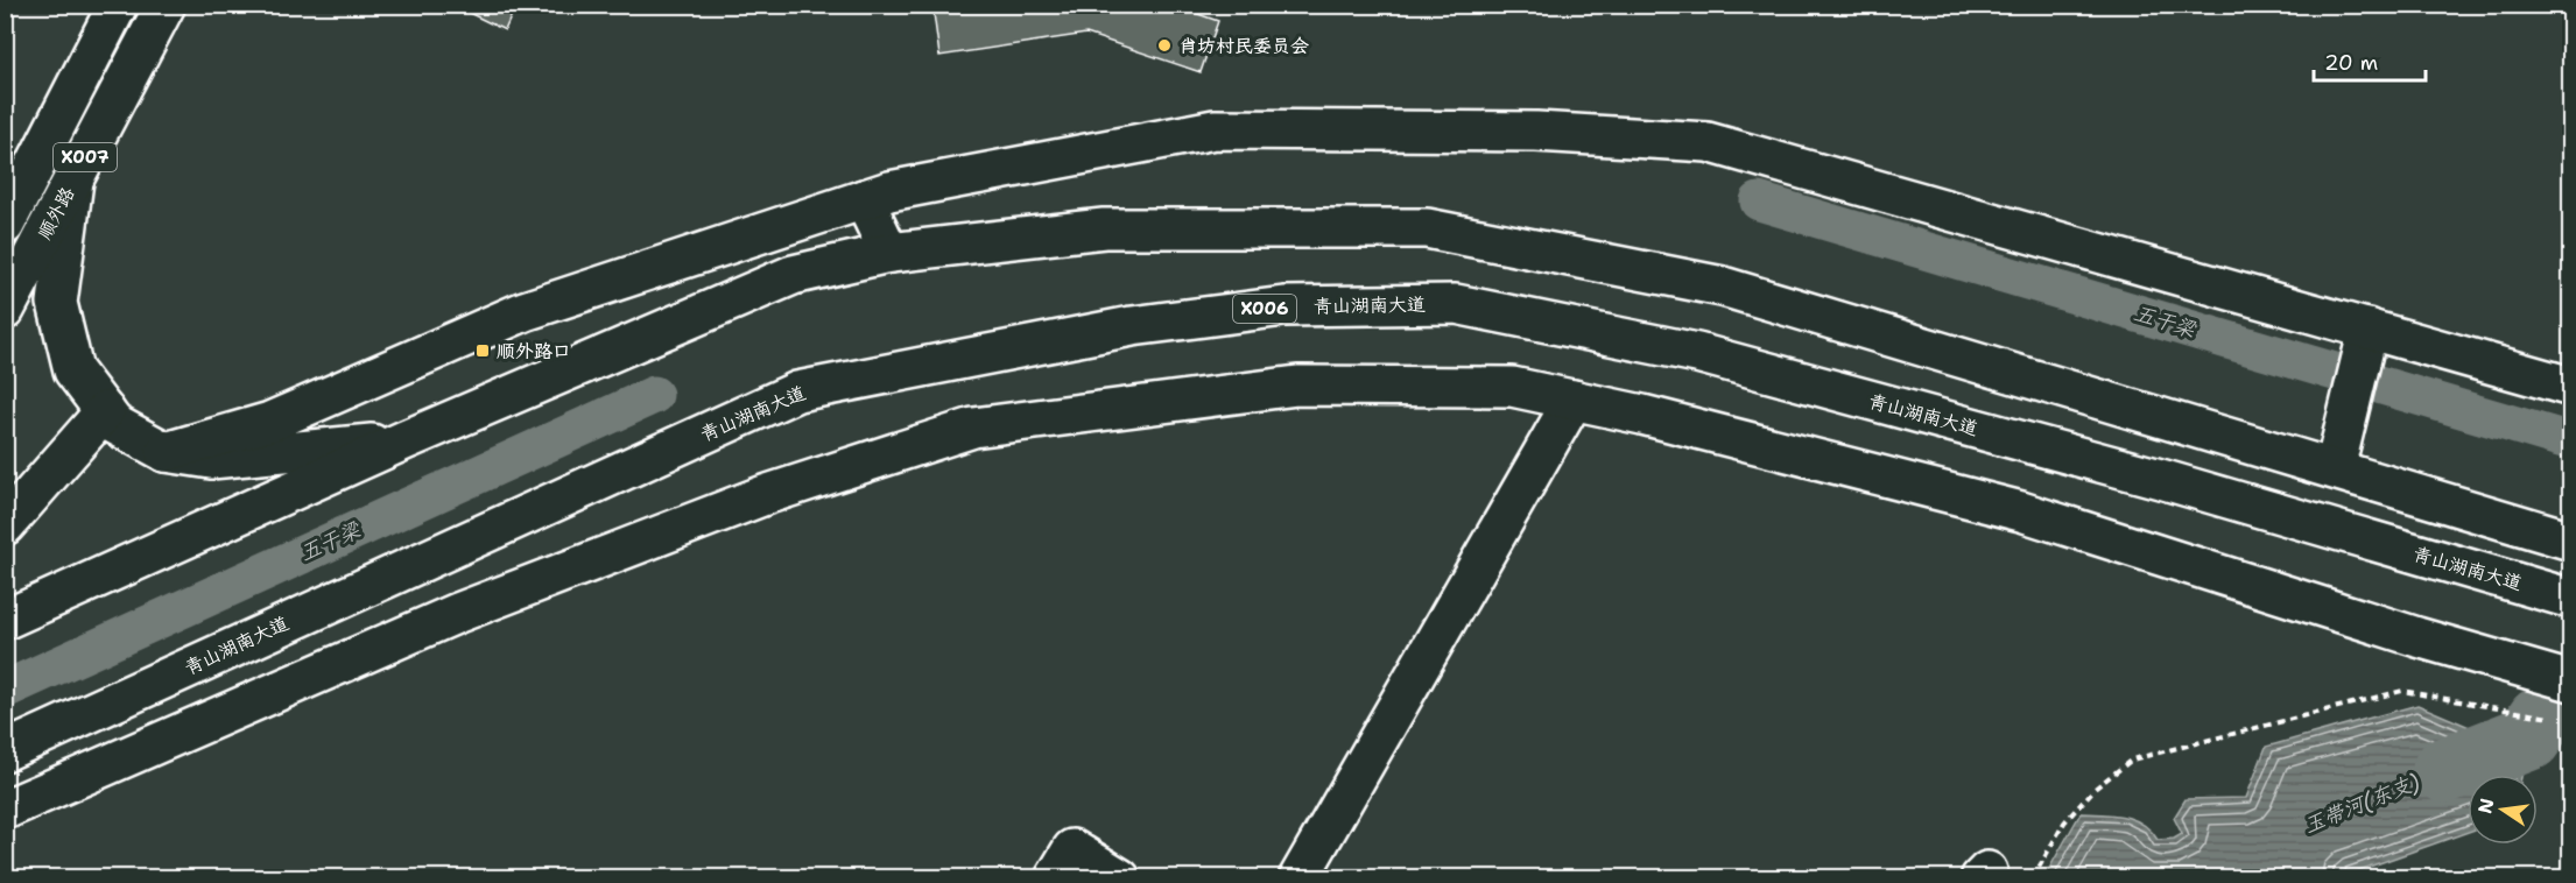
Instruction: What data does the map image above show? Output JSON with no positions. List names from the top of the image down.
{
  "streets": {
    "main road": [
      "X007",
      "顺外路",
      "青山湖南大道",
      "X006"
    ]
  },
  "water": ["五干梁", "玉带河(东支)"],
  "places": {
    "other": ["肖坊村民委员会"],
    "transit": ["顺外路口"]
  },
  "scale_bar": "20 m",
  "north": "left"
}
